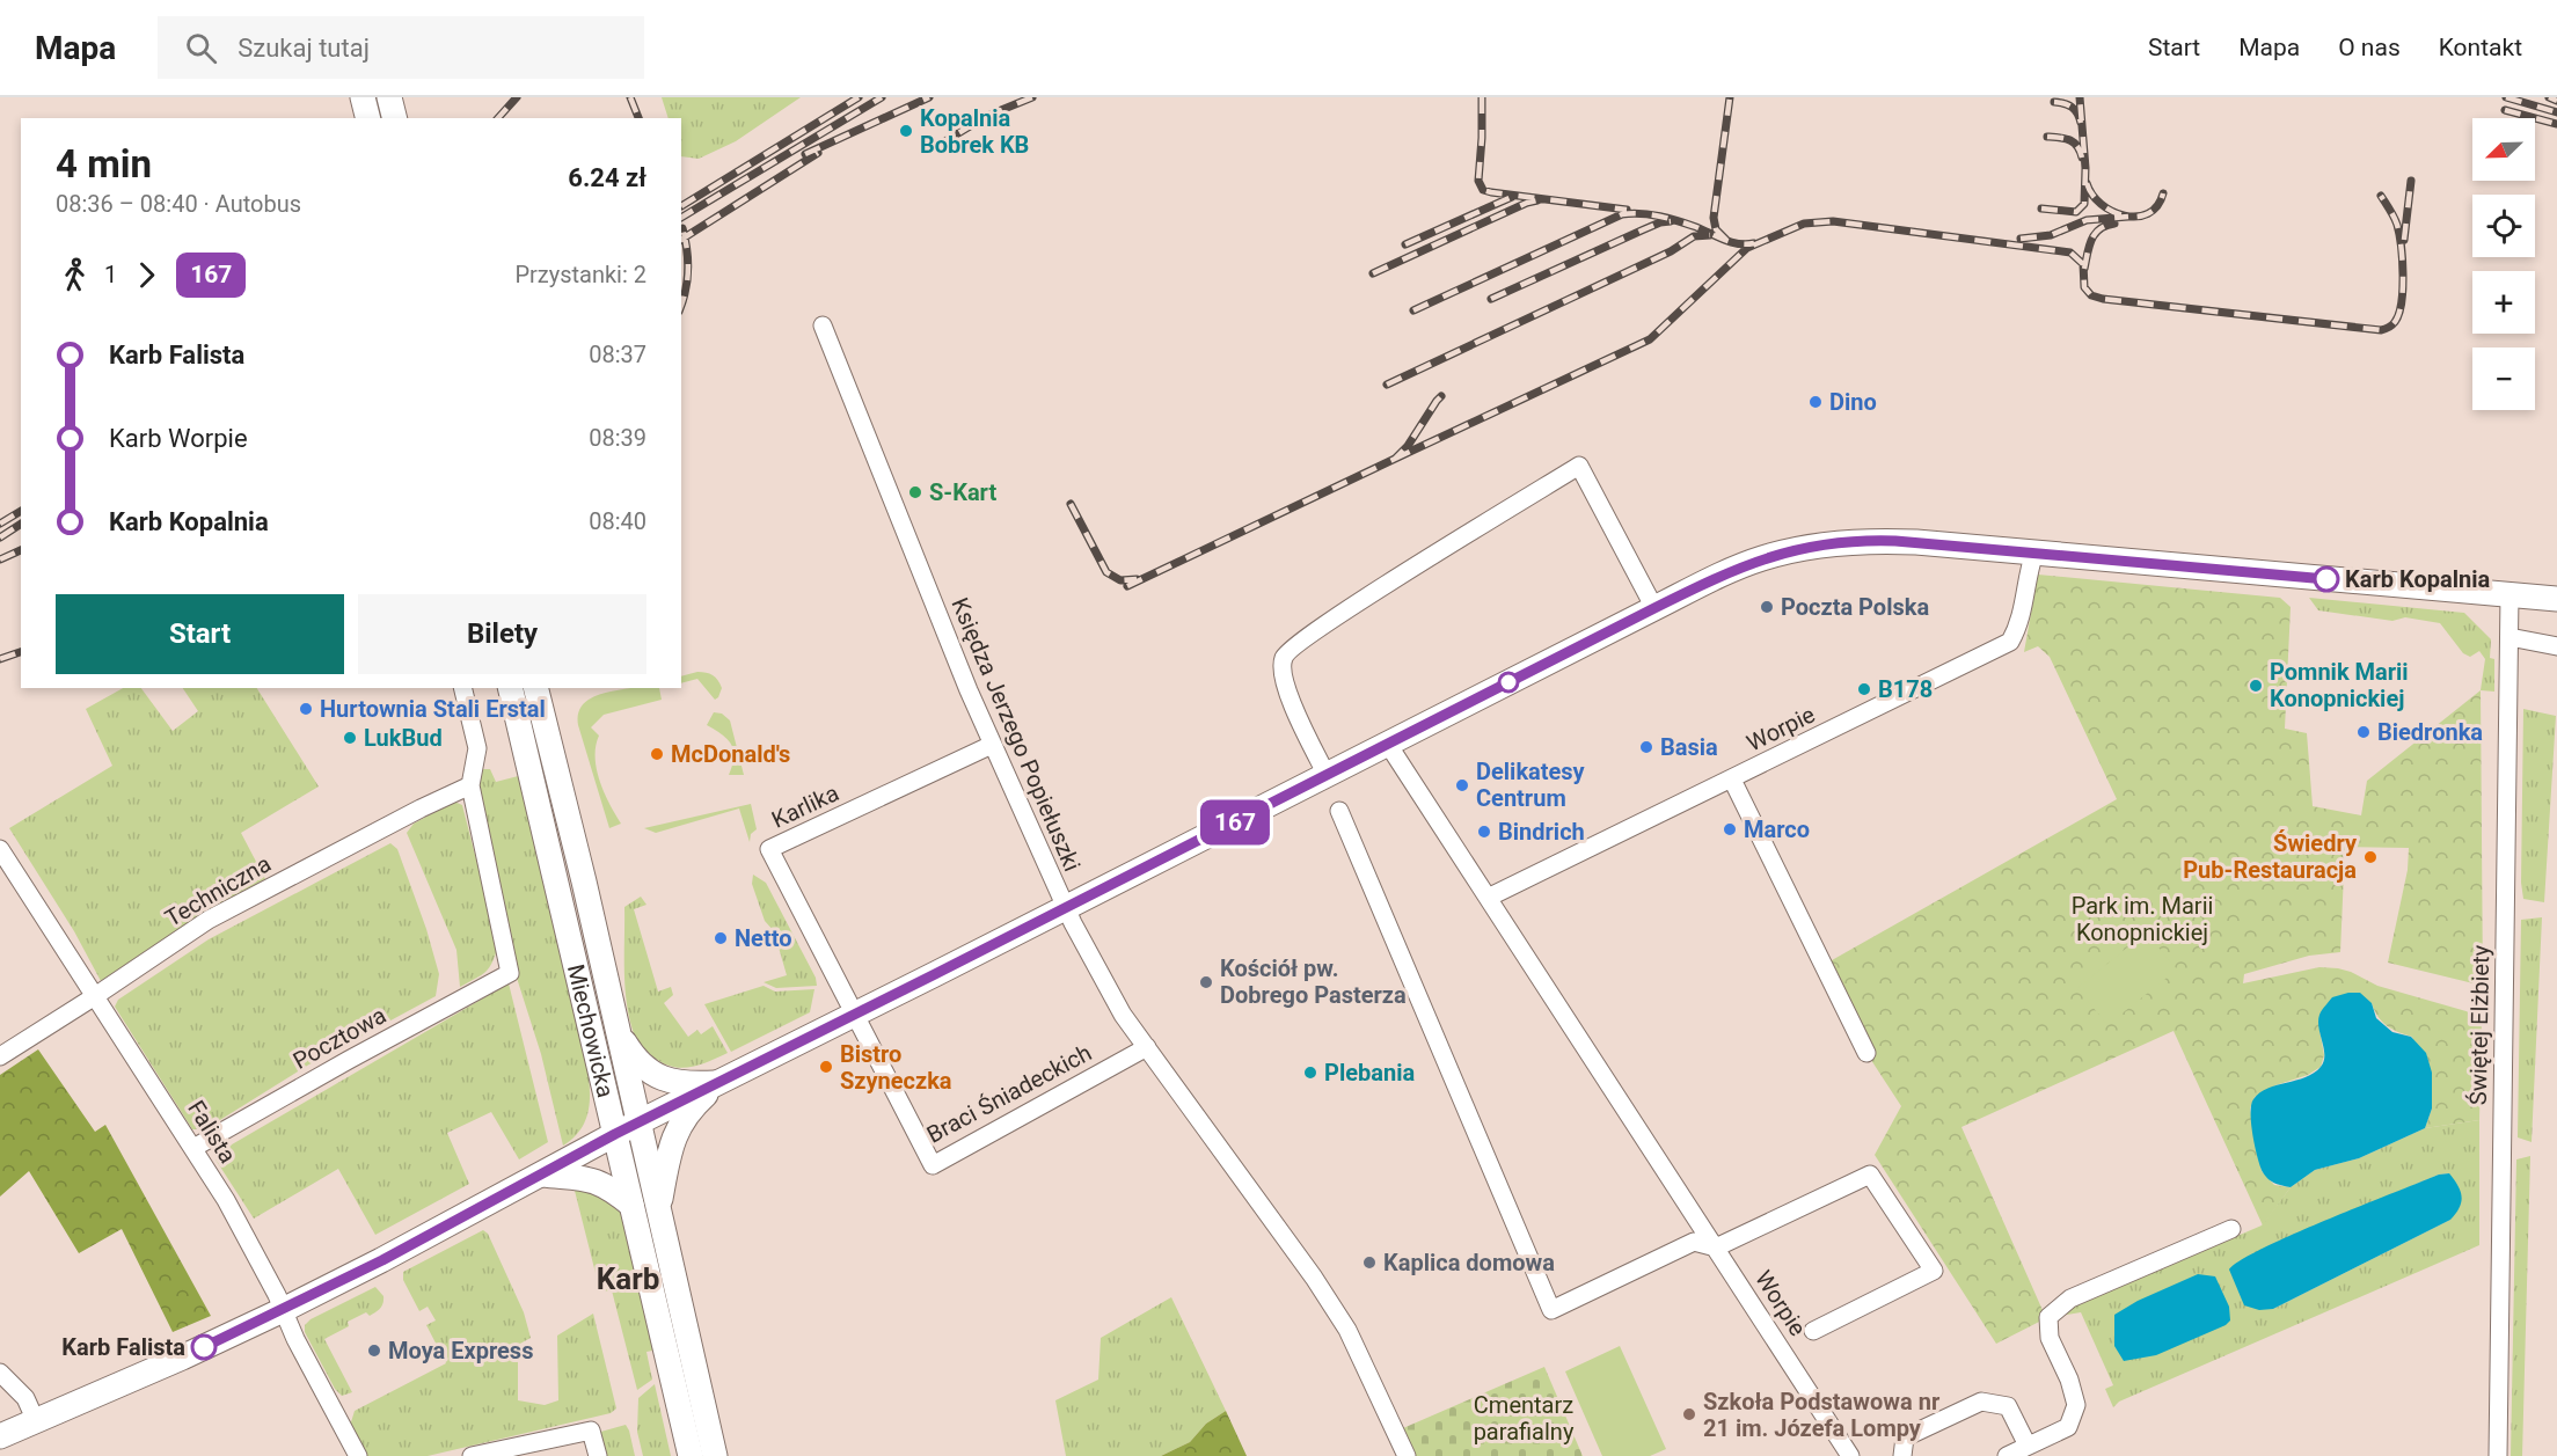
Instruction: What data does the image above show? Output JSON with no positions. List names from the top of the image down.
{
  "streets": {
    "street": [
      "Worpie",
      "Księdza Jerzego Popiełuszki",
      "Karlika",
      "Techniczna",
      "Świętej Elżbiety",
      "Miechowicka",
      "Pocztowa",
      "Braci Śniadeckich",
      "Falista"
    ]
  },
  "crossings": [
    ["Księdza Jerzego Popiełuszki", "Karlika"],
    ["Księdza Jerzego Popiełuszki", "Braci Śniadeckich"],
    ["Karlika", "Braci Śniadeckich"],
    ["Techniczna", "Pocztowa"],
    ["Techniczna", "Falista"],
    ["Pocztowa", "Falista"]
  ],
  "districts": ["Karb"],
  "parks": ["Park im. Marii Konopnickiej", "Cmentarz parafialny"],
  "places": [
    "Kopalnia Bobrek KB",
    "Dino",
    "S-Kart",
    "Karb Kopalnia",
    "Poczta Polska",
    "Pomnik Marii Konopnickiej",
    "B178",
    "Hurtownia Stali Erstal",
    "Biedronka",
    "LukBud",
    "Basia",
    "McDonald's",
    "Delikatesy Centrum",
    "Marco",
    "Bindrich",
    "Świedry Pub-Restauracja",
    "Netto",
    "Kościół pw. Dobrego Pasterza",
    "Bistro Szyneczka",
    "Plebania",
    "Kaplica domowa",
    "Karb Falista",
    "Moya Express",
    "Szkoła Podstawowa nr 21 im. Józefa Lompy"
  ],
  "lines": ["bus line 167"],
  "north": "bottom left",
  "page": {
    "header": "Mapa",
    "search": "Szukaj tutaj",
    "nav": [
      "Start",
      "Mapa",
      "O nas",
      "Kontakt"
    ],
    "on_map": "167",
    "map_buttons": ["+", "−"],
    "heading": ["4 min", "08:36 – 08:40 · Autobus", "6.24 zł"],
    "legs": ["1", "167", "Przystanki: 2"],
    "list": [
      {
        "name": "Karb Falista",
        "value": "08:37"
      },
      {
        "name": "Karb Worpie",
        "value": "08:39"
      },
      {
        "name": "Karb Kopalnia",
        "value": "08:40"
      }
    ],
    "buttons": ["Start", "Bilety"]
  }
}
